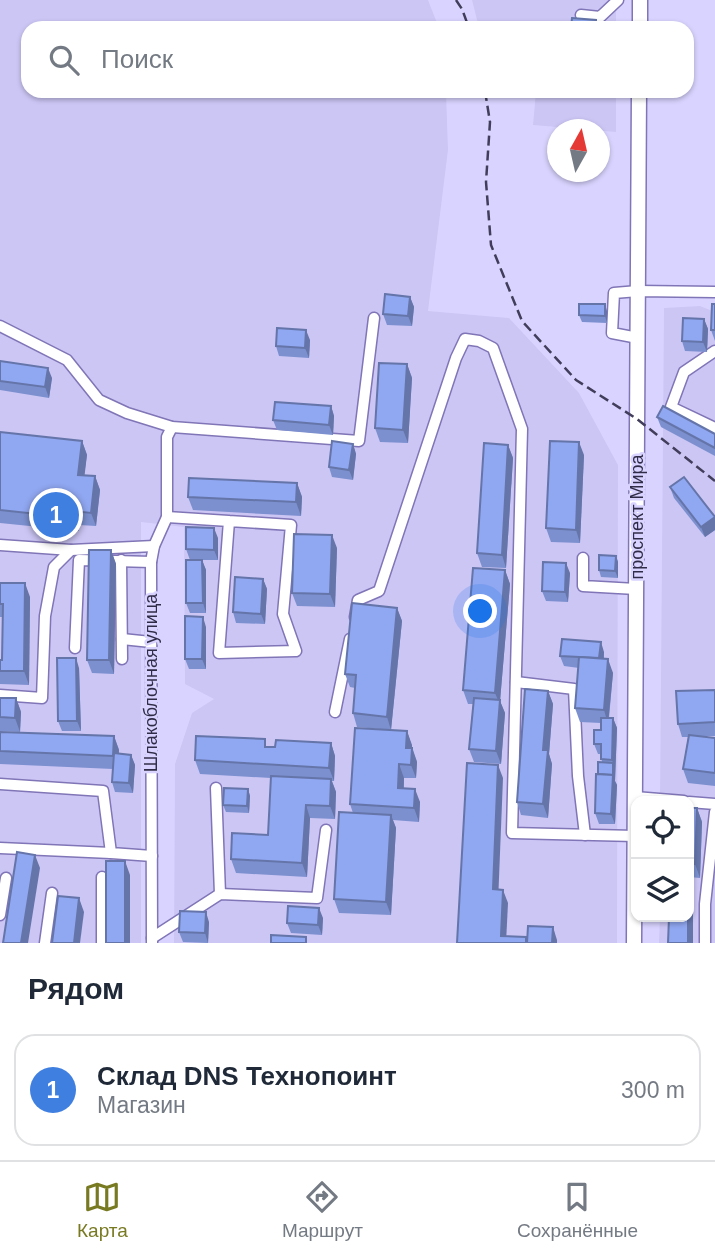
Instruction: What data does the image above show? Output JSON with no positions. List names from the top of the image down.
{
  "streets": {
    "main road": ["проспект Мира"],
    "street": ["Шлакоблочная улица"]
  },
  "north": "top",
  "page": {
    "search": "Поиск",
    "pins": "1",
    "heading": "Рядом",
    "list": [
      {
        "mark": "1",
        "name": "Склад DNS Технопоинт",
        "note": "Магазин",
        "value": "300 m"
      }
    ],
    "nav": ["Карта", "Маршрут", "Сохранённые"]
  }
}
